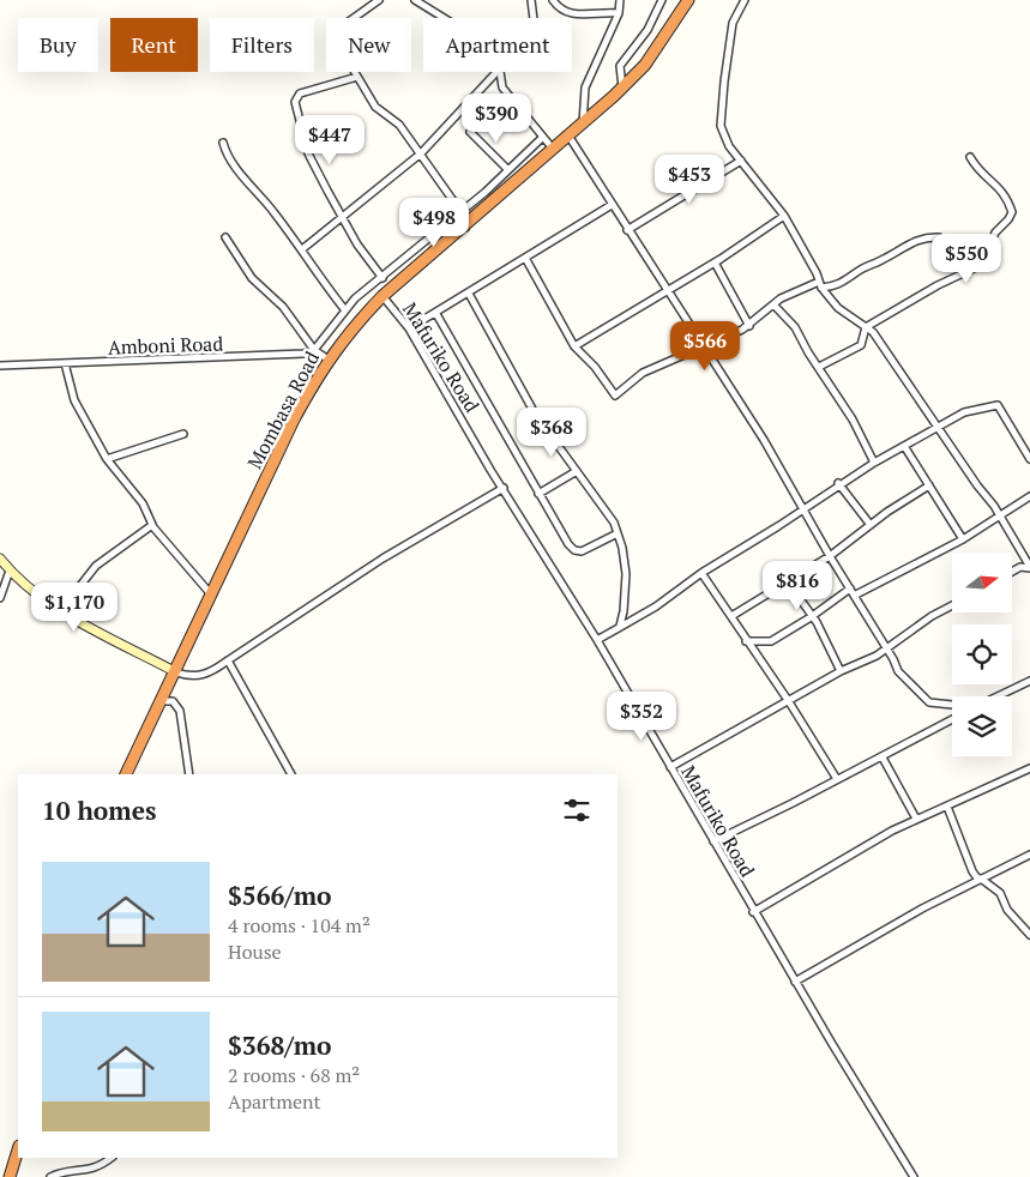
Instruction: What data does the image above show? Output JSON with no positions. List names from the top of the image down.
{
  "streets": {
    "highway": ["Mombasa Road"],
    "street": ["Amboni Road", "Mafuriko Road"]
  },
  "crossings": [
    ["Mafuriko Road", "Mombasa Road"]
  ],
  "north": "right",
  "page": {
    "chip": [
      "Buy",
      "Rent",
      "Filters",
      "New",
      "Apartment"
    ],
    "price": [
      "$390",
      "$447",
      "$453",
      "$498",
      "$550",
      "$566",
      "$368",
      "$816",
      "$1,170",
      "$352"
    ],
    "heading": "10 homes",
    "list": [
      {
        "name": "$566/mo",
        "note": "4 rooms · 104 m² · House"
      },
      {
        "name": "$368/mo",
        "note": "2 rooms · 68 m² · Apartment"
      }
    ]
  }
}
